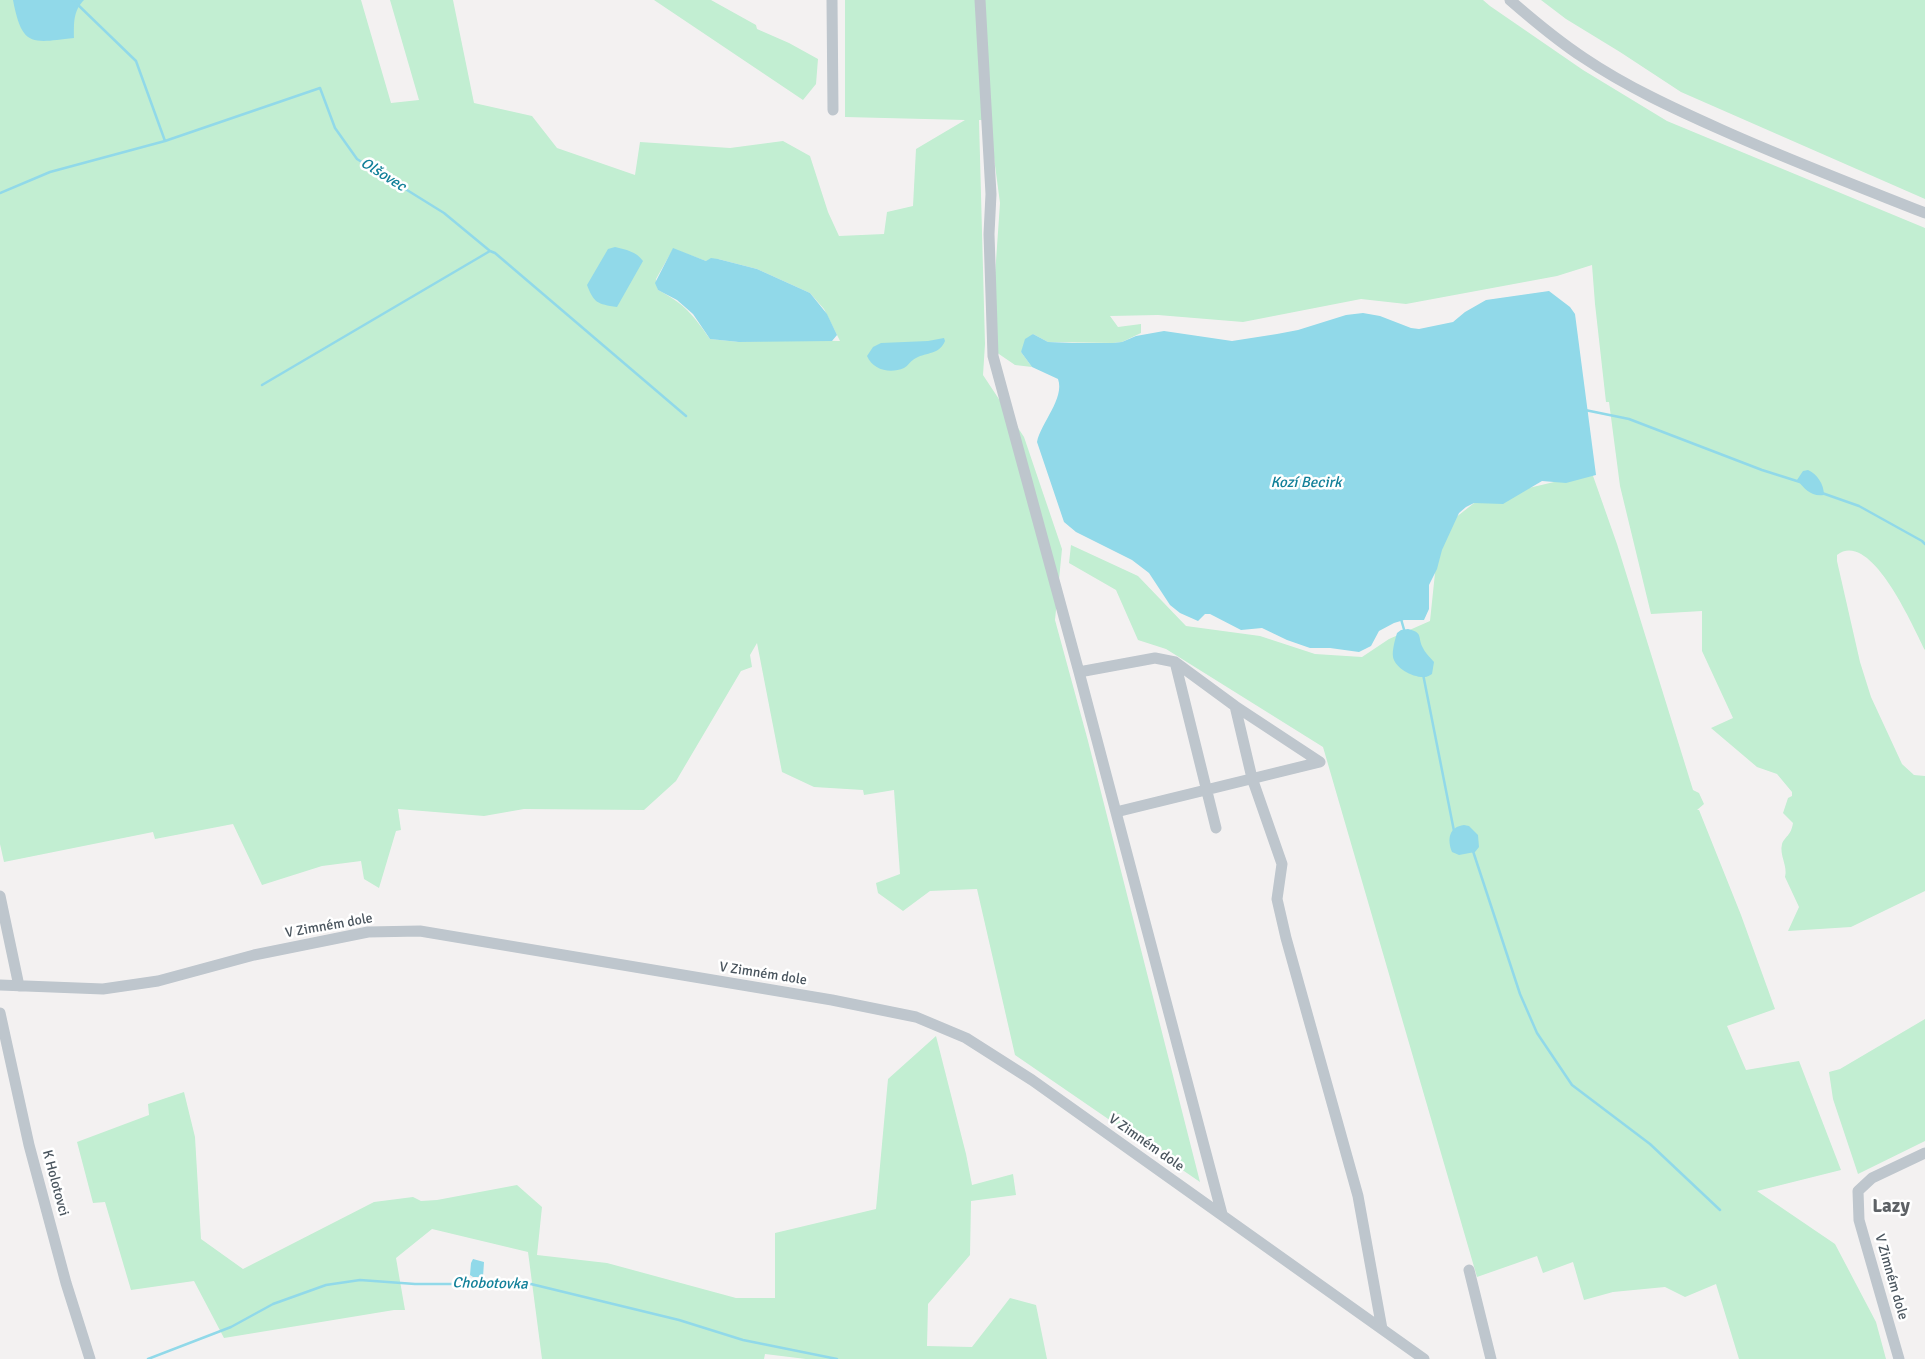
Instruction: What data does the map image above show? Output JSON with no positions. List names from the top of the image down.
{
  "streets": {
    "street": ["V Zimném dole", "K Holotovci"]
  },
  "districts": ["Lazy"],
  "water": ["Olšovec", "Kozí Becirk", "Chobotovka"]
}
